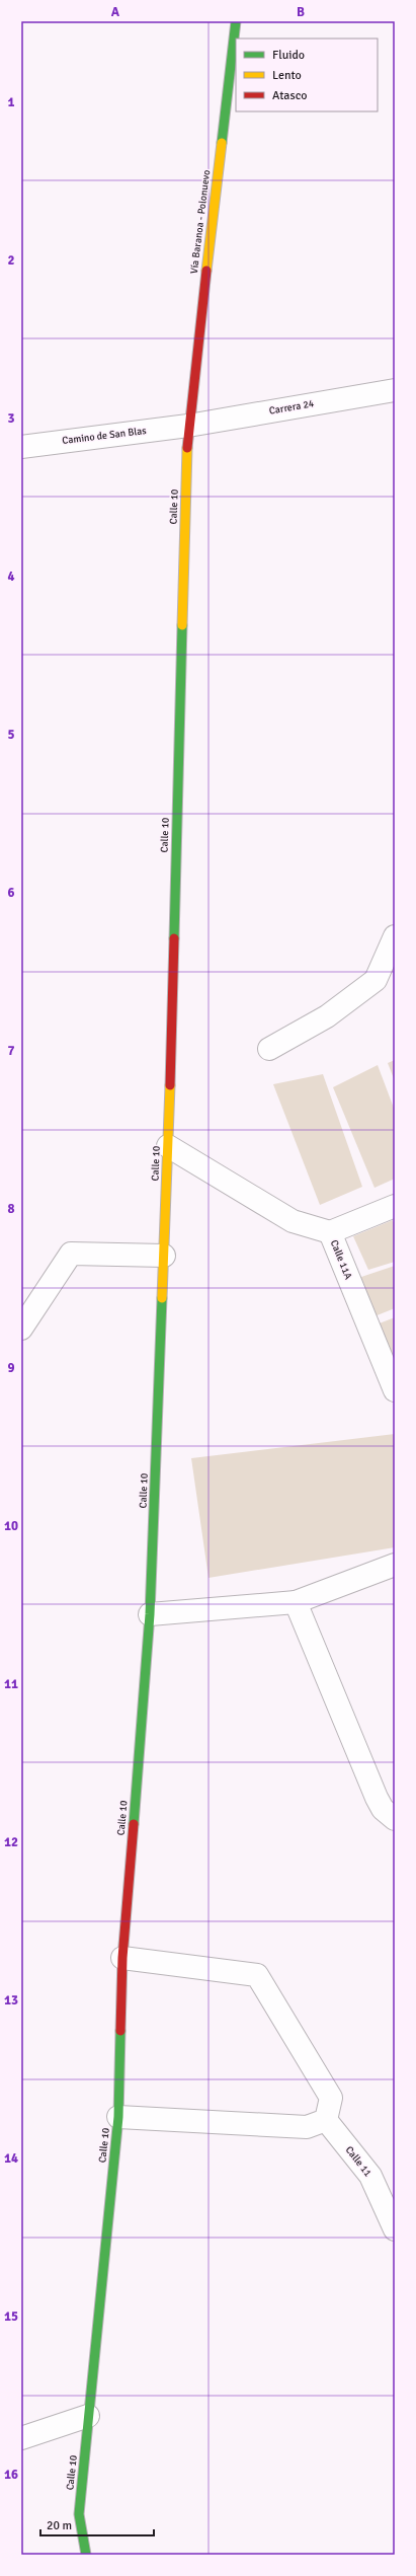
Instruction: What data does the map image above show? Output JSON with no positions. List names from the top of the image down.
{
  "streets": {
    "main road": ["Vía Baranoa - Polonuevo", "Calle 10"],
    "street": [
      "Carrera 24",
      "Camino de San Blas",
      "Calle 11A",
      "Calle 11"
    ]
  },
  "crossings": [
    ["Vía Baranoa - Polonuevo", "Carrera 24"],
    ["Vía Baranoa - Polonuevo", "Camino de San Blas"],
    ["Vía Baranoa - Polonuevo", "Calle 10"],
    ["Carrera 24", "Camino de San Blas"],
    ["Carrera 24", "Calle 10"],
    ["Camino de San Blas", "Calle 10"],
    ["Calle 10", "Calle 11A"]
  ],
  "legend": ["Fluido", "Lento", "Atasco"],
  "scale_bar": "20 m",
  "grid": {
    "columns": ["A", "B"],
    "rows": [
      "1",
      "2",
      "3",
      "4",
      "5",
      "6",
      "7",
      "8",
      "9",
      "10",
      "11",
      "12",
      "13",
      "14",
      "15",
      "16"
    ]
  }
}
